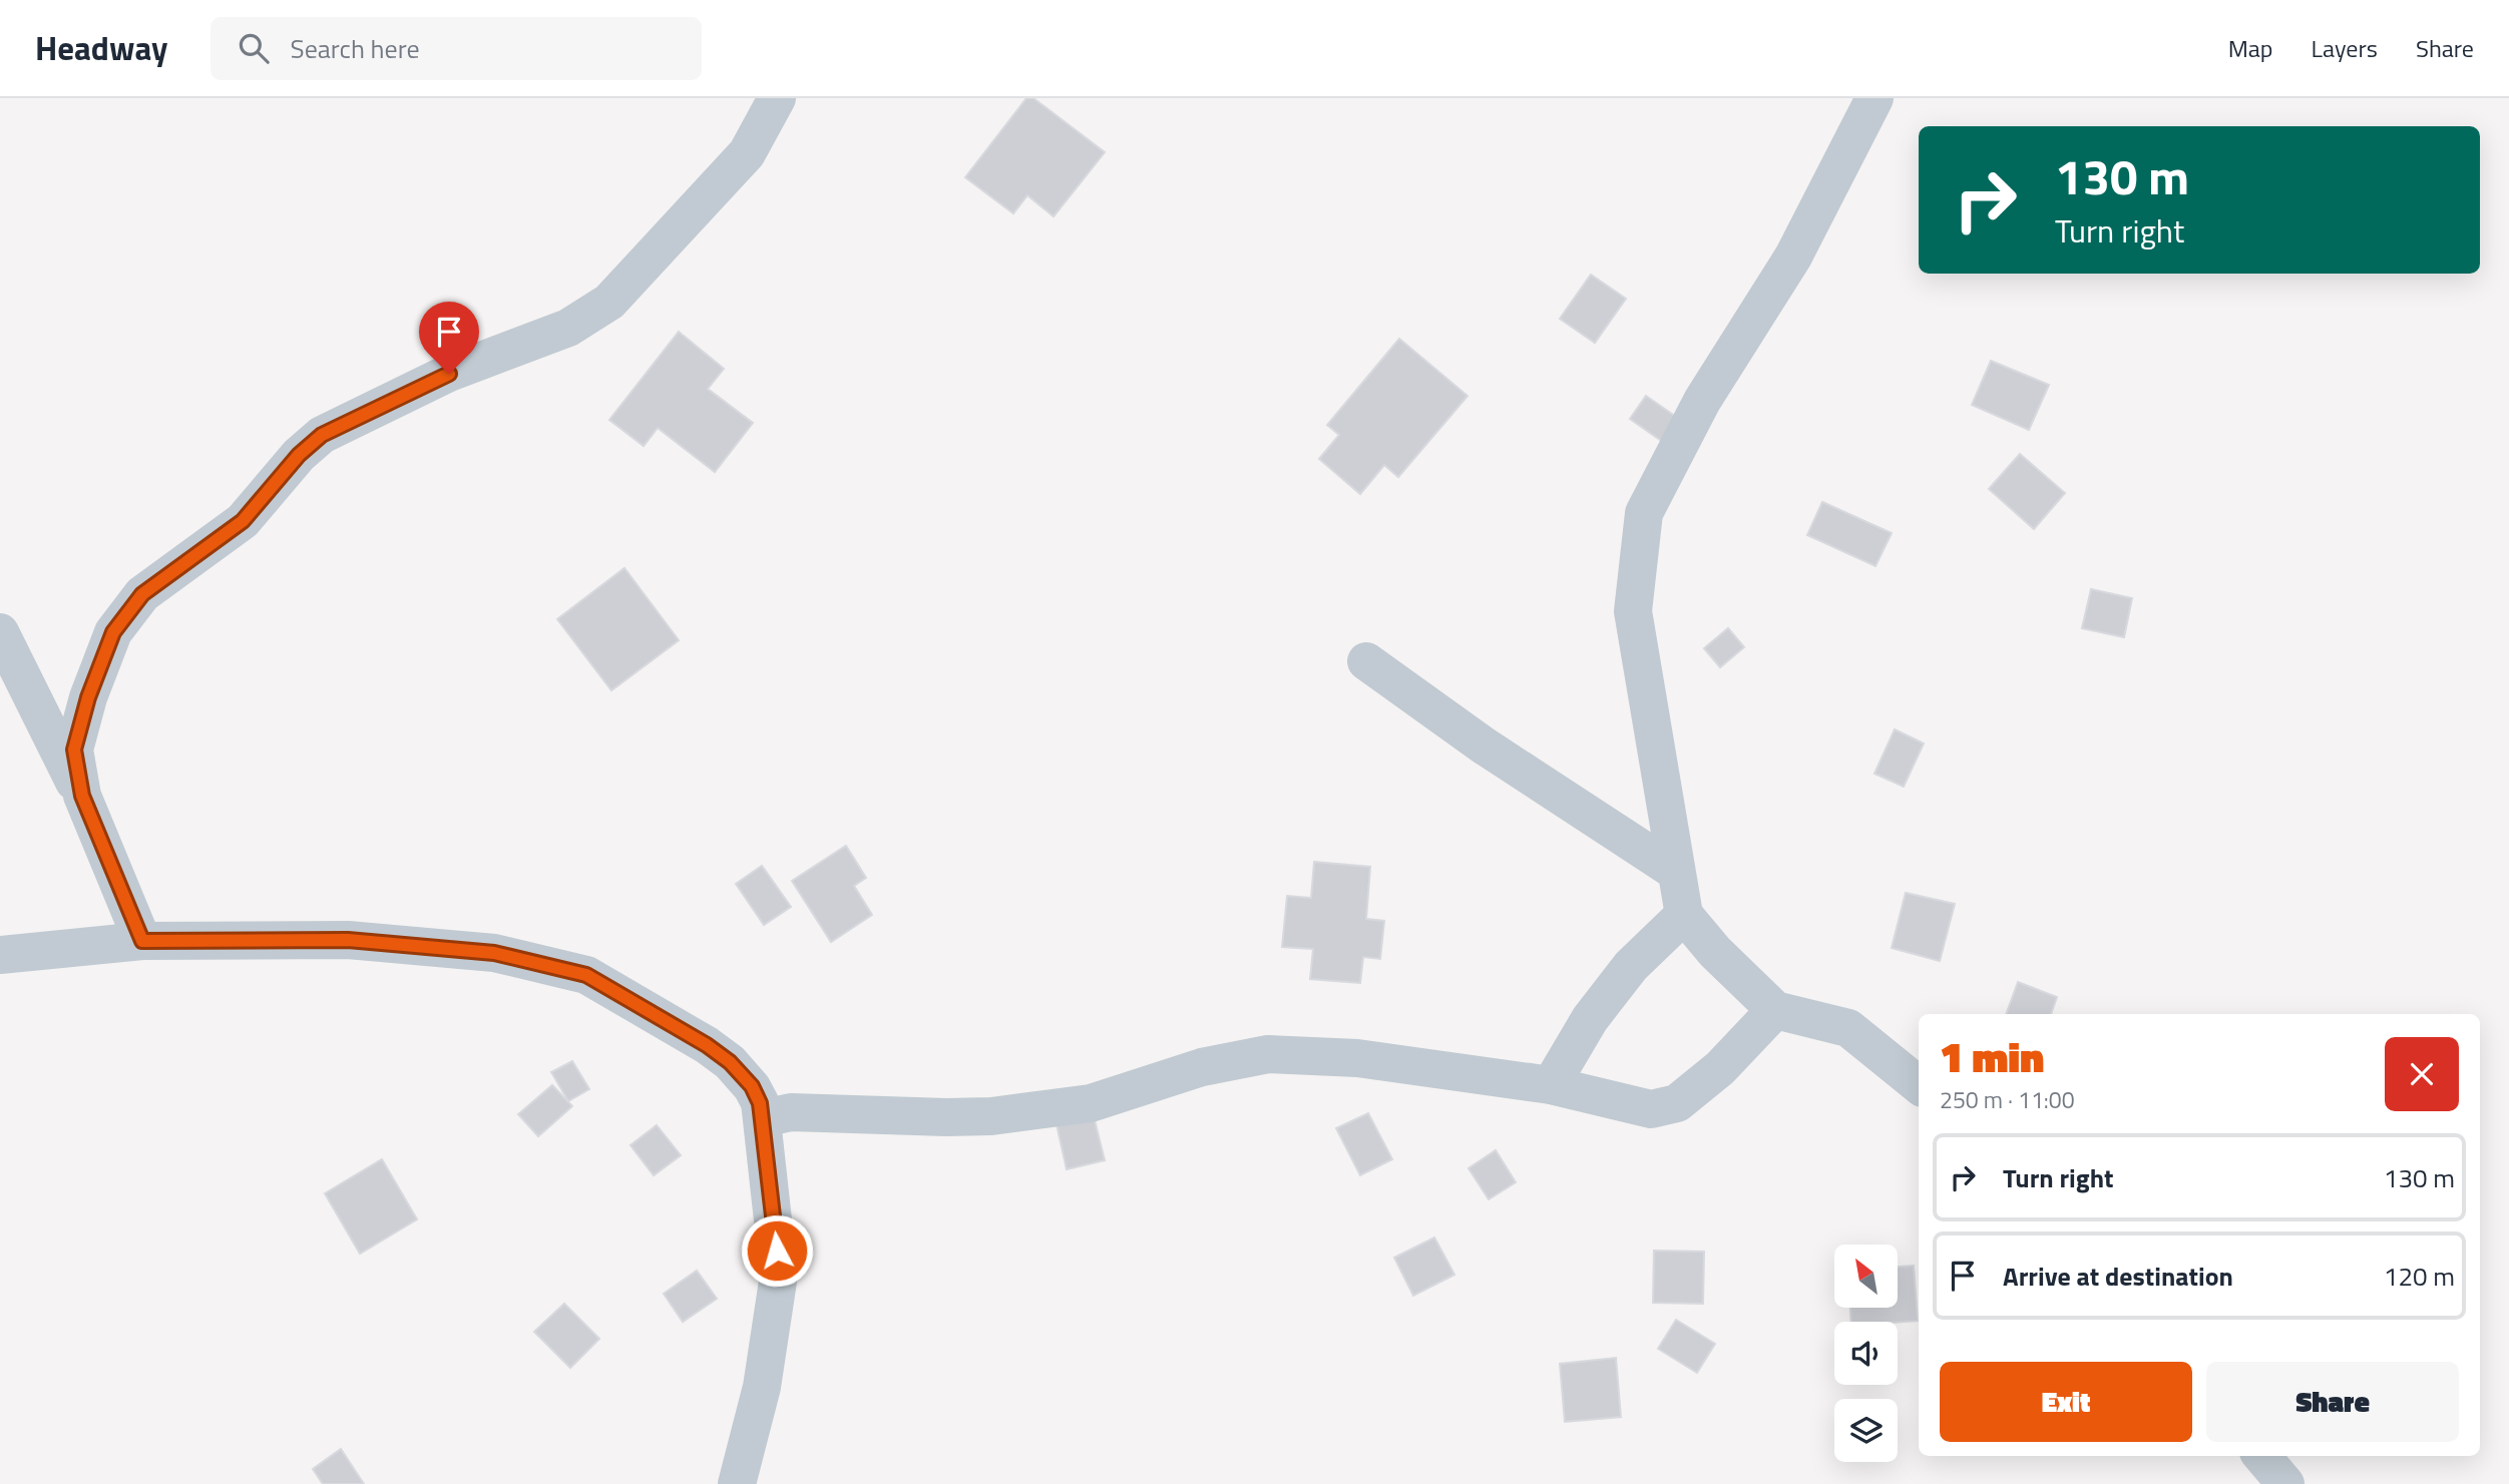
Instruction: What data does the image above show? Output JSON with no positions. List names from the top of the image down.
{
  "north": "top left",
  "page": {
    "header": "Headway",
    "search": "Search here",
    "nav": ["Map", "Layers", "Share"],
    "turn": ["130 m", "Turn right"],
    "heading": ["1 min", "250 m · 11:00"],
    "list": [
      {
        "name": "Turn right",
        "value": "130 m"
      },
      {
        "name": "Arrive at destination",
        "value": "120 m"
      }
    ],
    "buttons": ["Exit", "Share"]
  }
}
